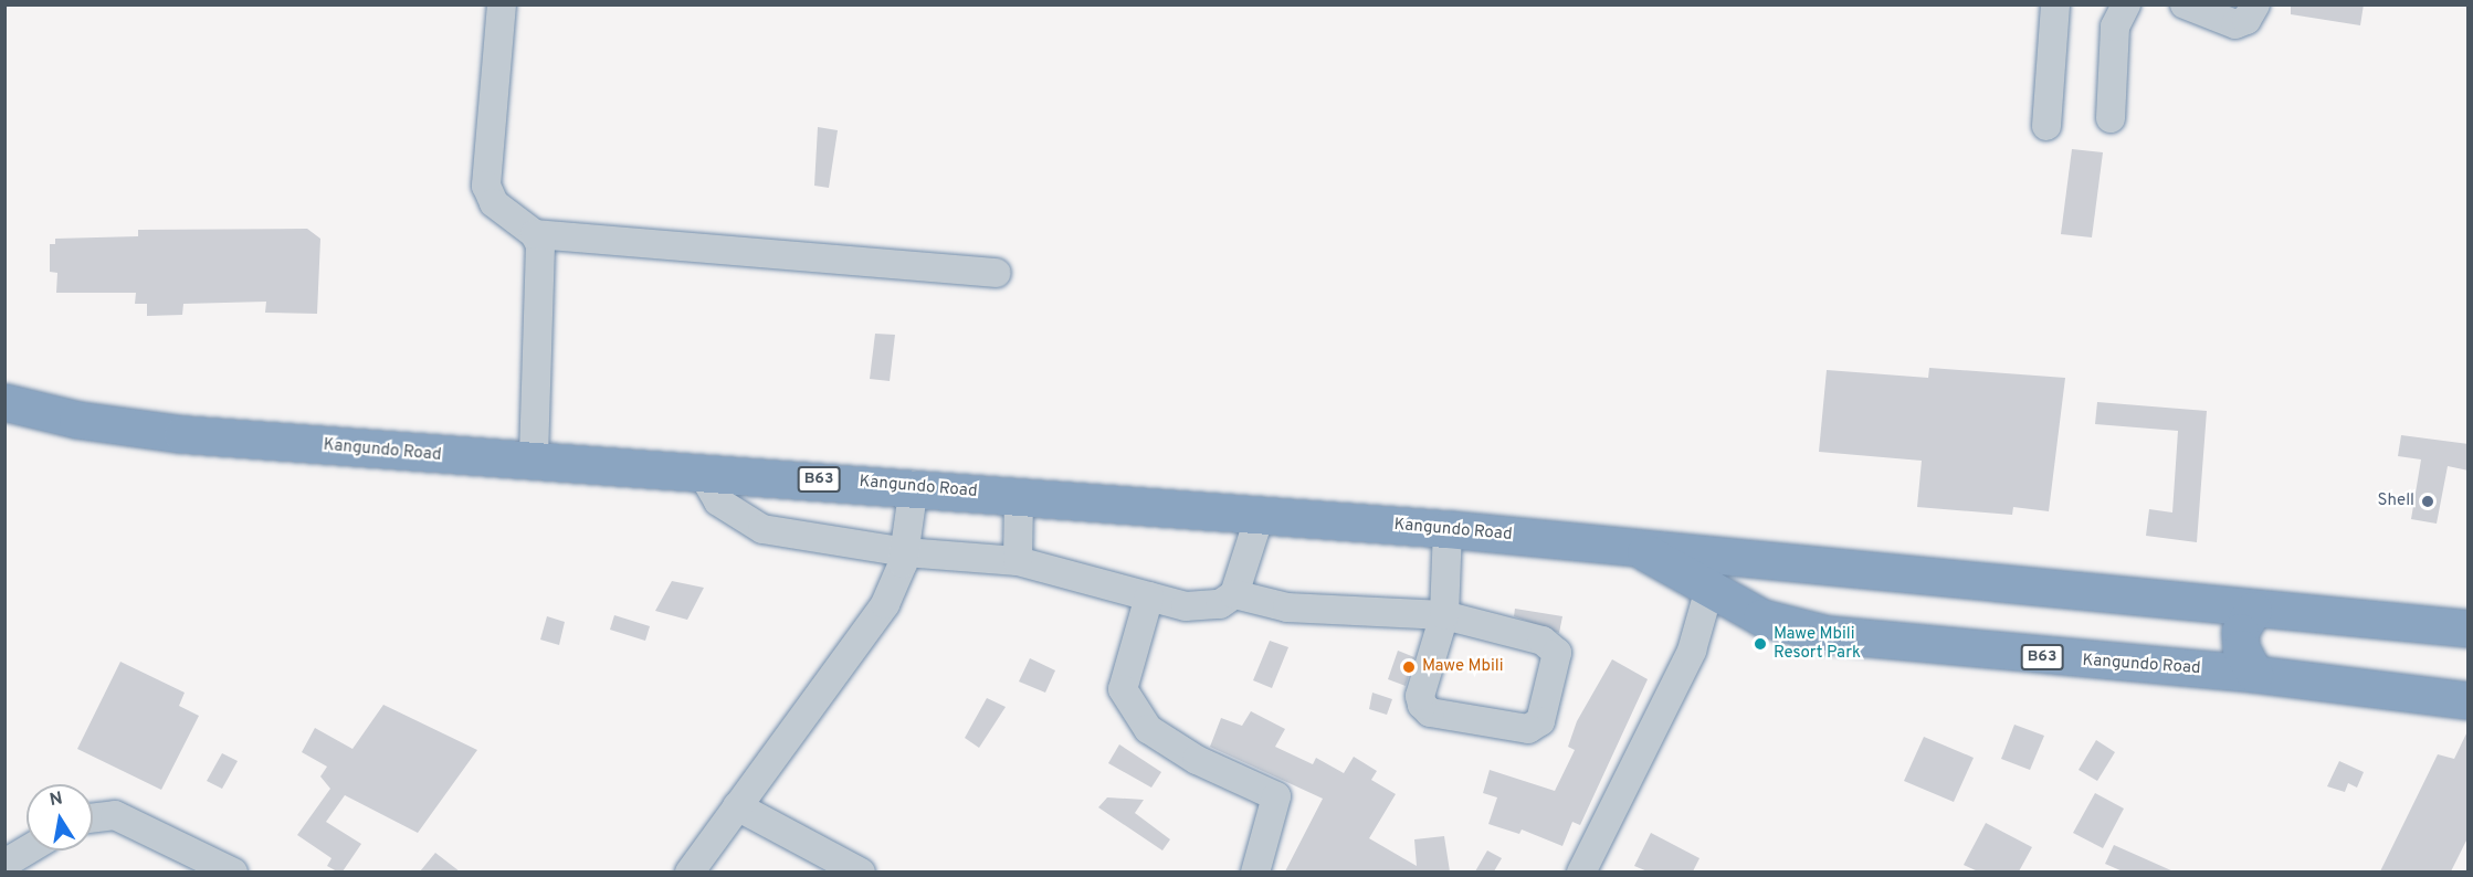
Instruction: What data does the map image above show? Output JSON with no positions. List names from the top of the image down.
{
  "streets": {
    "highway": ["Kangundo Road", "B63"]
  },
  "places": ["Shell", "Mawe Mbili Resort Park", "Mawe Mbili"],
  "north": "top"
}
